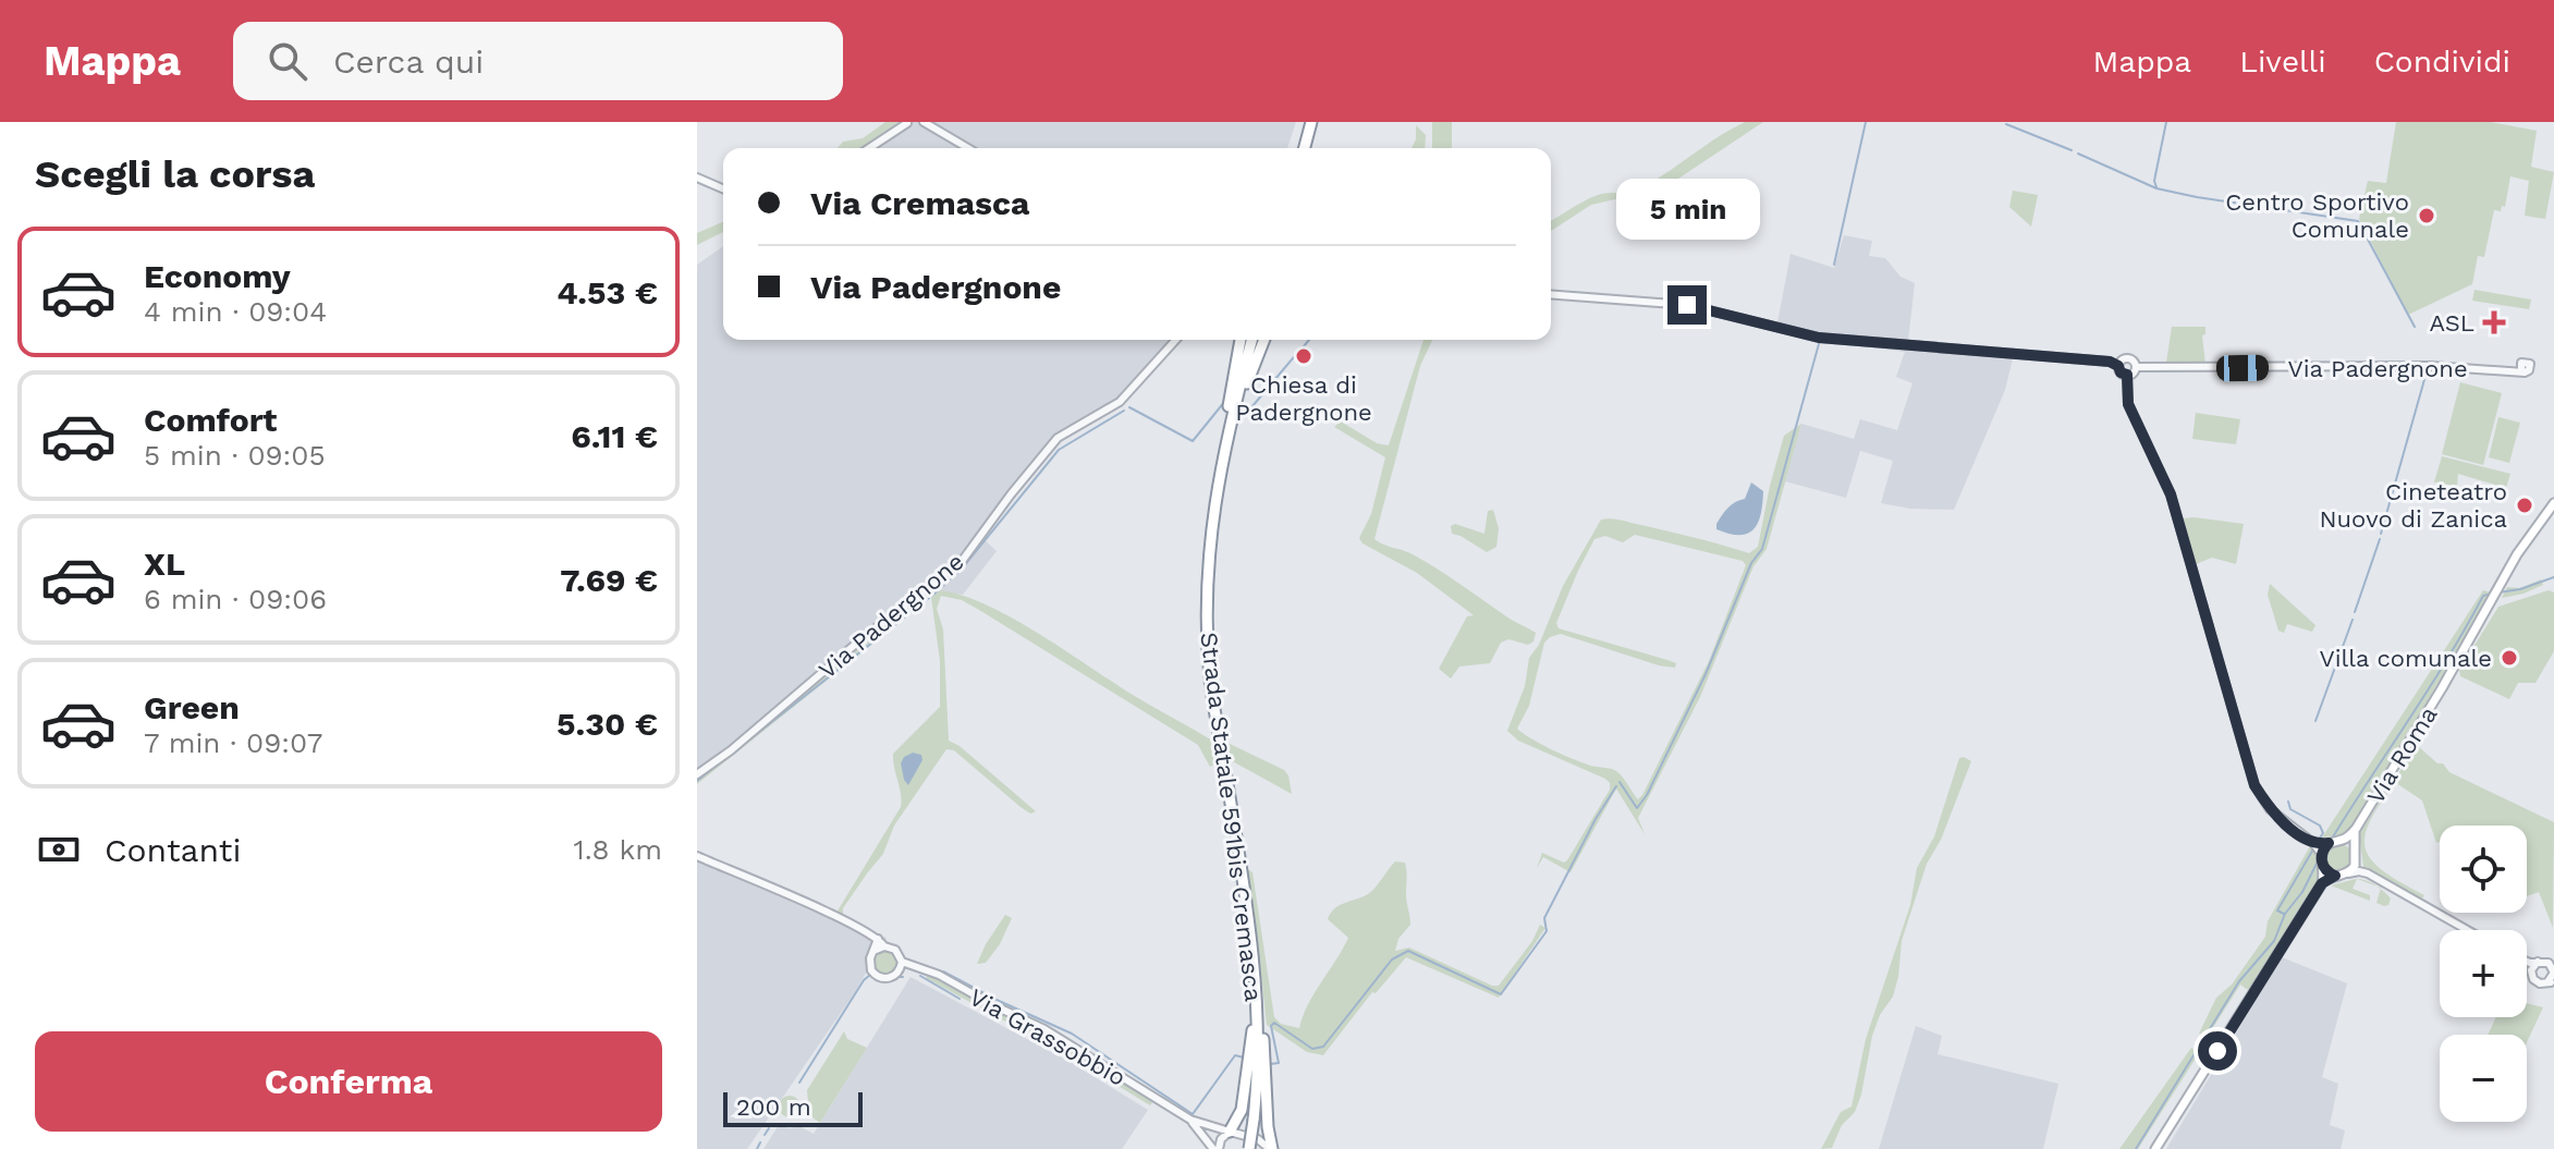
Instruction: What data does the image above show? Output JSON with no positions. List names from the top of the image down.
{
  "streets": {
    "highway": ["Strada Statale 591bis Cremasca"],
    "main road": ["Via Roma"],
    "street": ["Via Padergnone", "Via Grassobbio"]
  },
  "places": {
    "other": [
      "Centro Sportivo Comunale",
      "Chiesa di Padergnone",
      "Cineteatro Nuovo di Zanica",
      "Villa comunale"
    ],
    "health": ["ASL"]
  },
  "scale_bar": "200 m",
  "page": {
    "header": "Mappa",
    "search": "Cerca qui",
    "nav": ["Mappa", "Livelli", "Condividi"],
    "heading": "Scegli la corsa",
    "banner": ["Via Cremasca", "Via Padergnone"],
    "bubble": "5 min",
    "list": [
      {
        "name": "Economy",
        "note": "4 min · 09:04",
        "value": "4.53 €"
      },
      {
        "name": "Comfort",
        "note": "5 min · 09:05",
        "value": "6.11 €"
      },
      {
        "name": "XL",
        "note": "6 min · 09:06",
        "value": "7.69 €"
      },
      {
        "name": "Green",
        "note": "7 min · 09:07",
        "value": "5.30 €"
      }
    ],
    "pay": ["Contanti", "1.8 km"],
    "map_buttons": ["+", "−"],
    "buttons": "Conferma",
    "scale": "200 m"
  }
}
